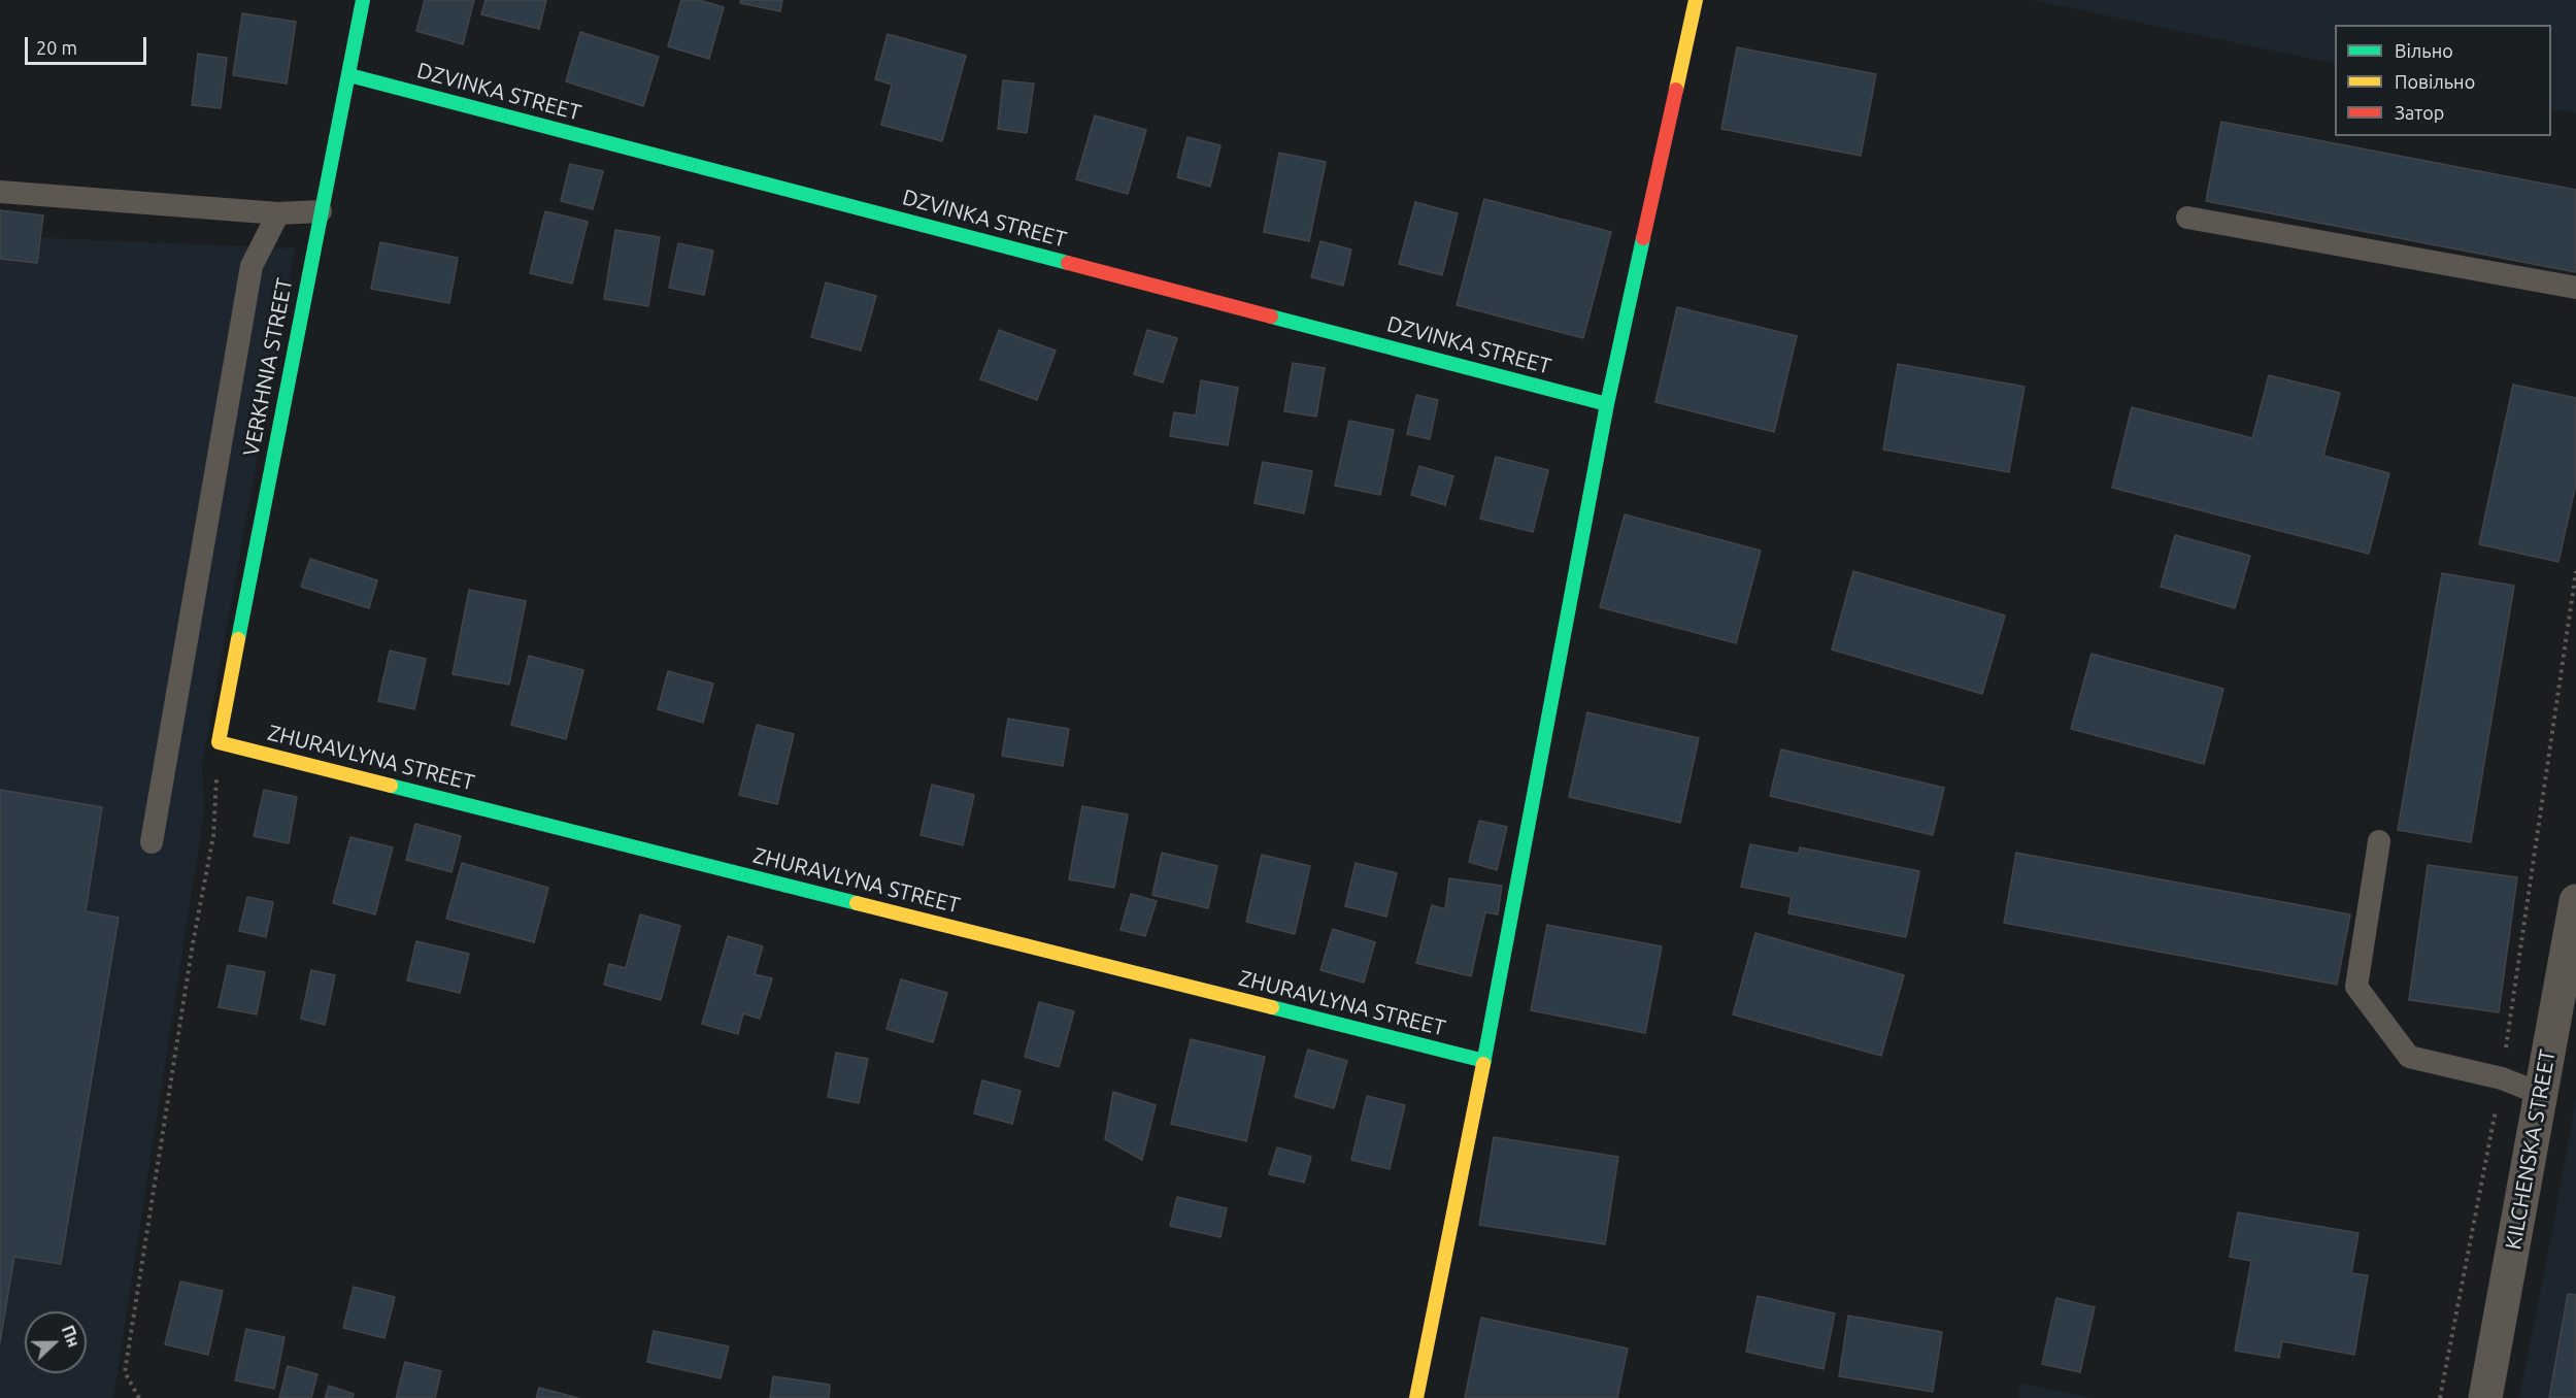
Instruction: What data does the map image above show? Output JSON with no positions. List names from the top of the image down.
{
  "streets": {
    "street": [
      "DZVINKA STREET",
      "VERKHNIA STREET",
      "ZHURAVLYNA STREET",
      "KILCHENSKA STREET"
    ]
  },
  "crossings": [
    ["DZVINKA STREET", "VERKHNIA STREET"],
    ["VERKHNIA STREET", "ZHURAVLYNA STREET"]
  ],
  "legend": ["Вільно", "Повільно", "Затор"],
  "scale_bar": "20 m",
  "north": "right"
}
